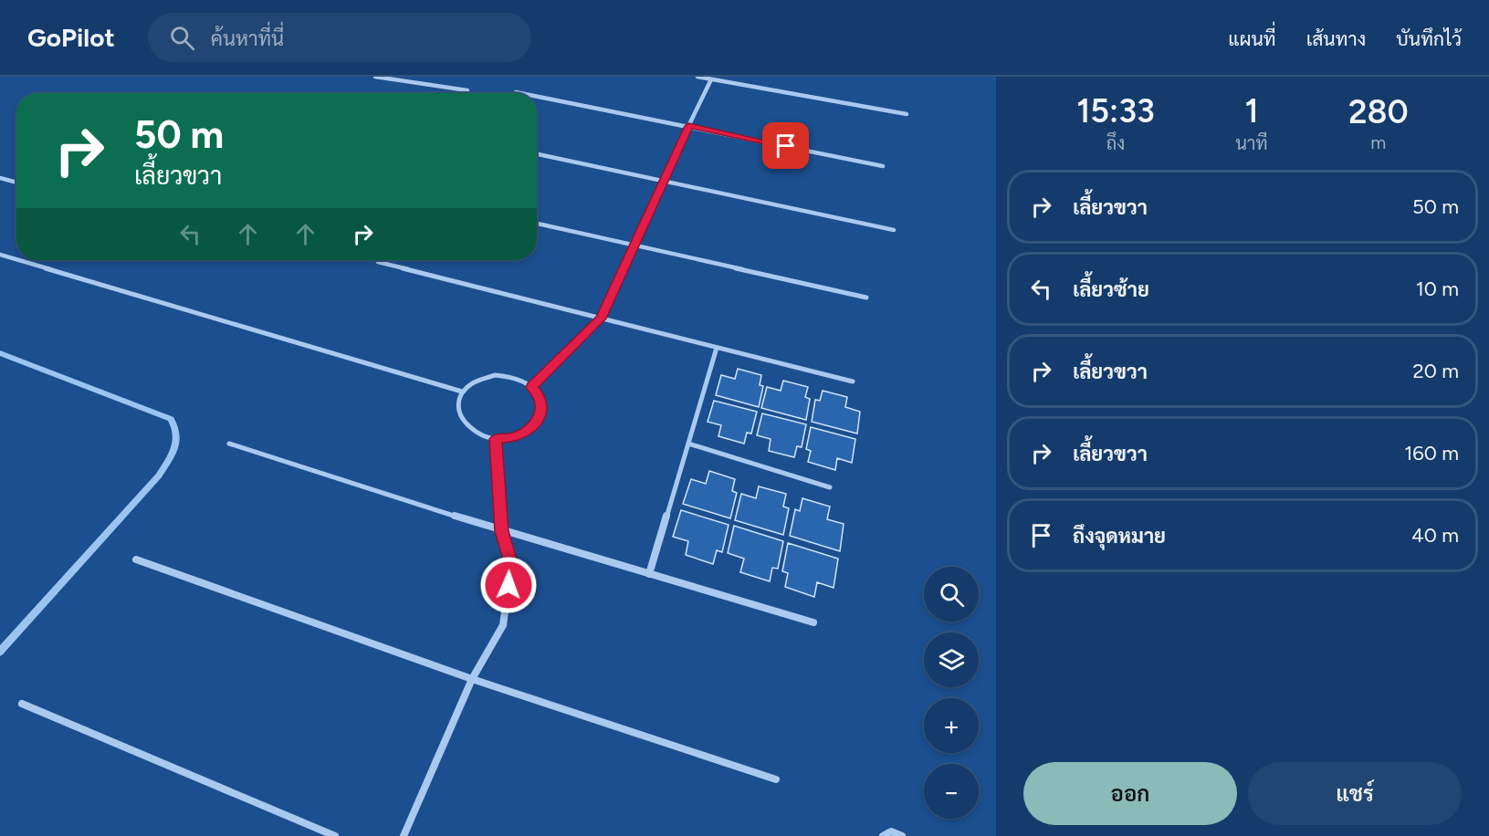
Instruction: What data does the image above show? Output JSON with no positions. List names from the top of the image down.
{
  "page": {
    "header": "GoPilot",
    "search": "ค้นหาที่นี่",
    "nav": ["แผนที่", "เส้นทาง", "บันทึกไว้"],
    "eta": [
      "15:33",
      "ถึง",
      "1",
      "นาที",
      "280",
      "m"
    ],
    "turn": ["50 m", "เลี้ยวขวา"],
    "list": [
      {
        "name": "เลี้ยวขวา",
        "value": "50 m"
      },
      {
        "name": "เลี้ยวซ้าย",
        "value": "10 m"
      },
      {
        "name": "เลี้ยวขวา",
        "value": "20 m"
      },
      {
        "name": "เลี้ยวขวา",
        "value": "160 m"
      },
      {
        "name": "ถึงจุดหมาย",
        "value": "40 m"
      }
    ],
    "map_buttons": ["+", "−"],
    "buttons": ["ออก", "แชร์"]
  }
}
